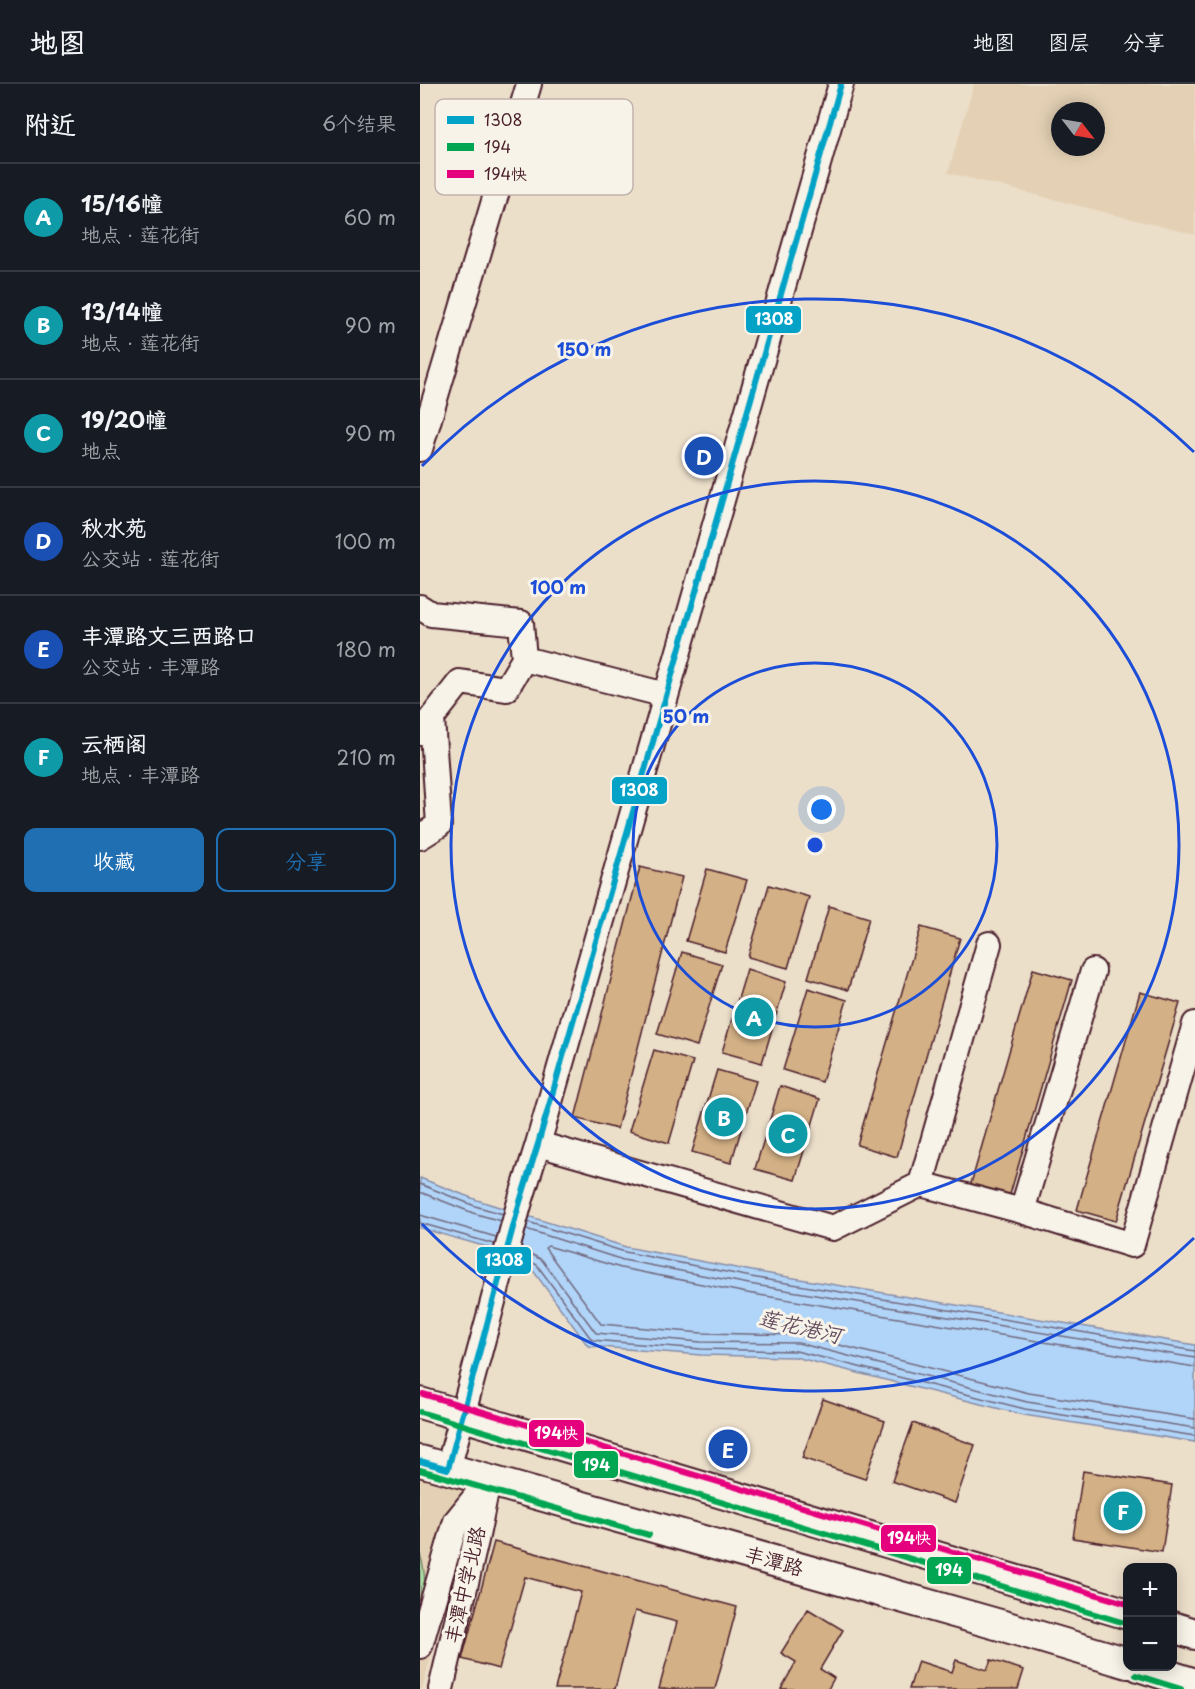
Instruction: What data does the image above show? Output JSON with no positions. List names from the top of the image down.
{
  "streets": {
    "main road": ["丰潭路"],
    "street": ["丰潭中学北路"]
  },
  "crossings": [
    ["丰潭路", "丰潭中学北路"]
  ],
  "water": ["莲花港河"],
  "lines": ["transit line 1308", "transit line 194快", "transit line 194"],
  "legend": ["1308", "194", "194快"],
  "north": "bottom right",
  "page": {
    "header": "地图",
    "nav": ["地图", "图层", "分享"],
    "heading": ["附近", "6个结果"],
    "list": [
      {
        "mark": "A",
        "name": "15/16幢",
        "note": "地点 · 莲花街",
        "value": "60 m"
      },
      {
        "mark": "B",
        "name": "13/14幢",
        "note": "地点 · 莲花街",
        "value": "90 m"
      },
      {
        "mark": "C",
        "name": "19/20幢",
        "note": "地点",
        "value": "90 m"
      },
      {
        "mark": "D",
        "name": "秋水苑",
        "note": "公交站 · 莲花街",
        "value": "100 m"
      },
      {
        "mark": "E",
        "name": "丰潭路文三西路口",
        "note": "公交站 · 丰潭路",
        "value": "180 m"
      },
      {
        "mark": "F",
        "name": "云栖阁",
        "note": "地点 · 丰潭路",
        "value": "210 m"
      }
    ],
    "pins": [
      "D",
      "A",
      "B",
      "C",
      "E",
      "F"
    ],
    "buttons": ["收藏", "分享"],
    "map_buttons": ["+", "−"]
  },
  "rings": ["150 m", "100 m", "50 m"]
}
